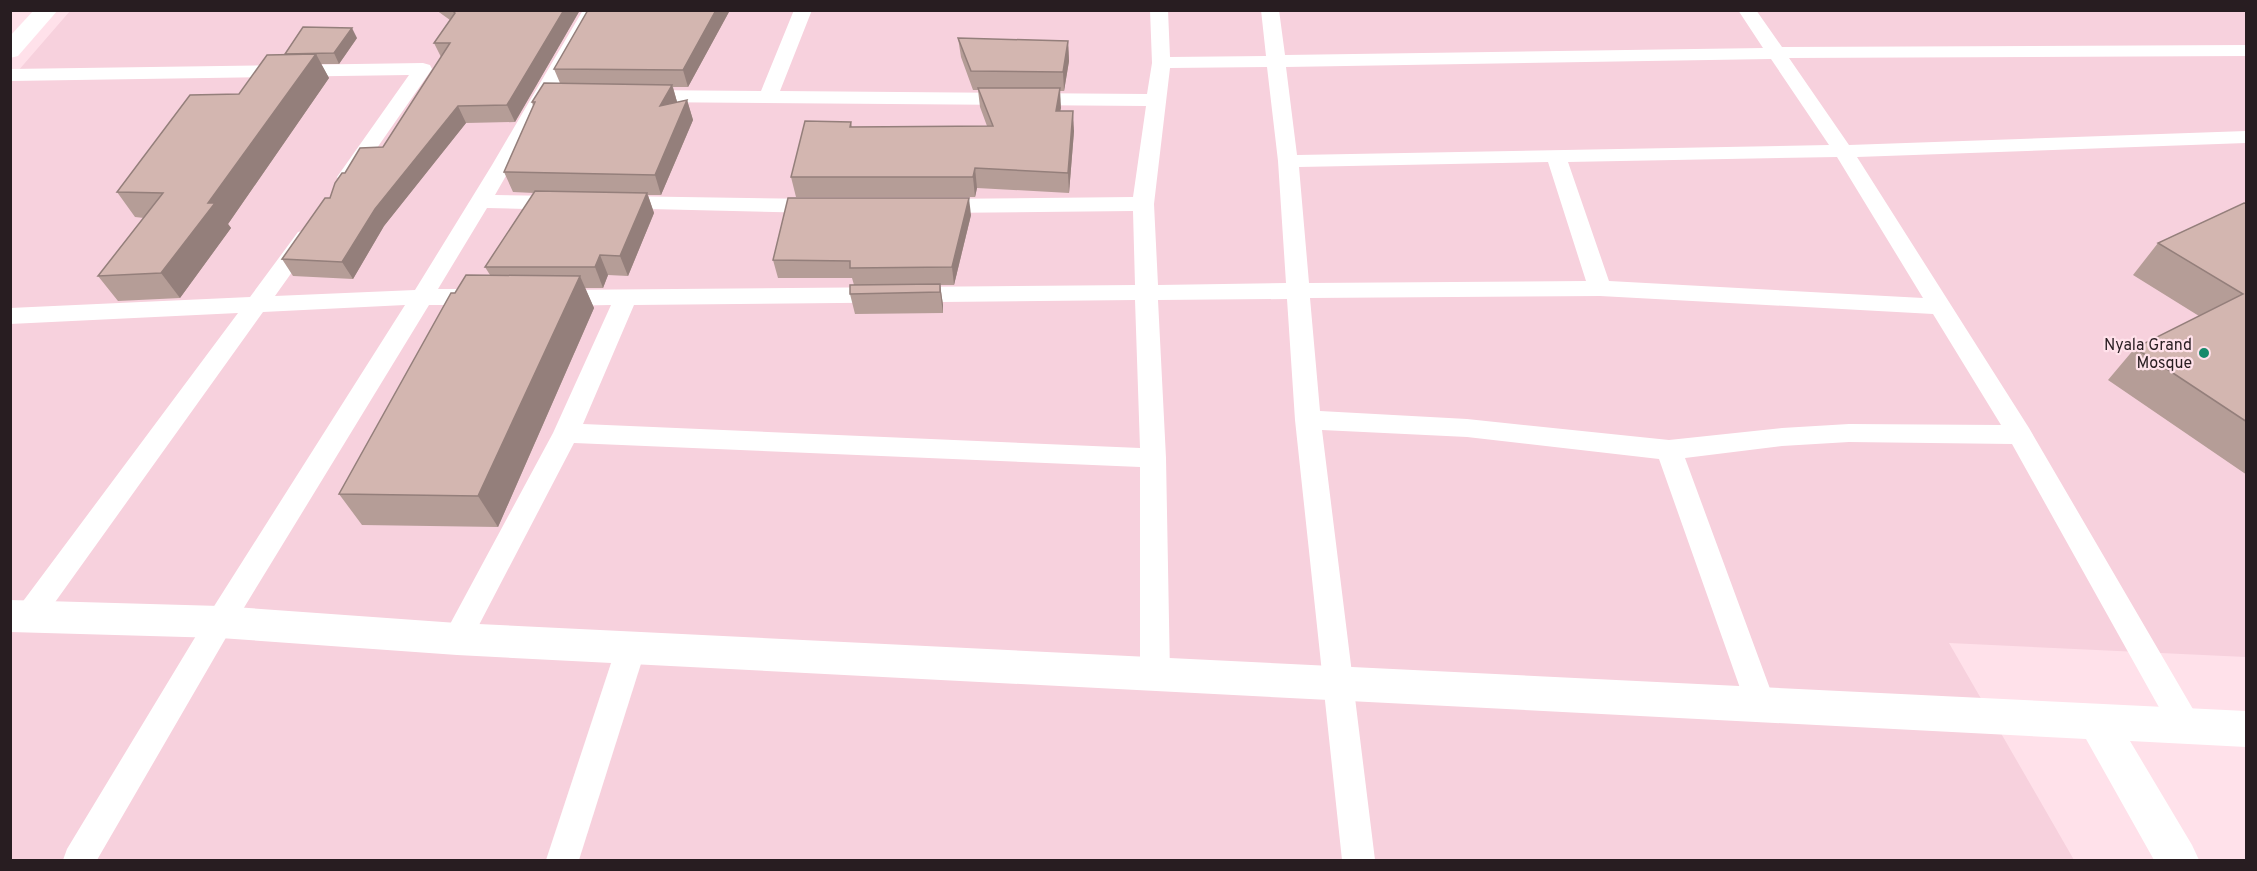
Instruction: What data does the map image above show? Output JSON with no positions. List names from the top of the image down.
{
  "places": ["Nyala Grand Mosque"]
}
